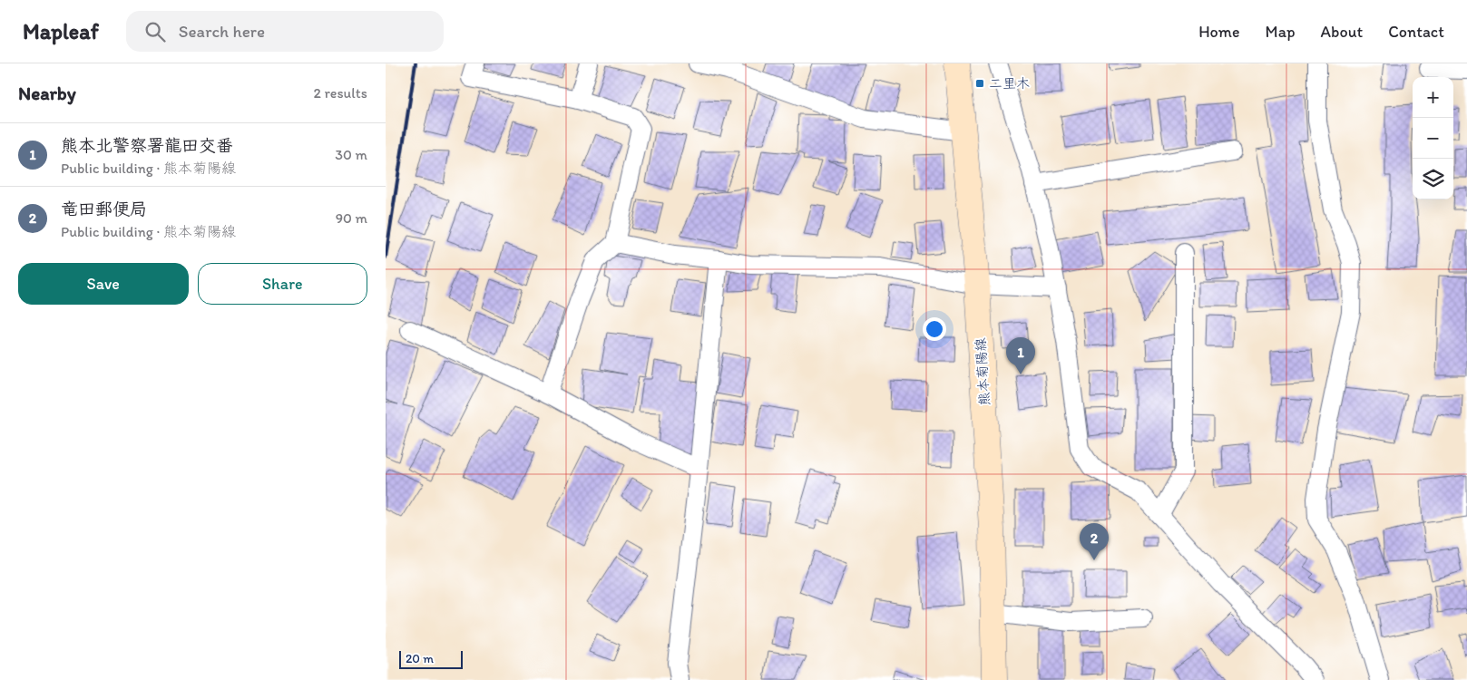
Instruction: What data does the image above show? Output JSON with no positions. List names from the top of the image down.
{
  "streets": {
    "main road": ["熊本菊陽線"]
  },
  "places": {
    "transit": ["二里木"]
  },
  "scale_bar": "20 m",
  "page": {
    "header": "Mapleaf",
    "search": "Search here",
    "nav": [
      "Home",
      "Map",
      "About",
      "Contact"
    ],
    "heading": ["Nearby", "2 results"],
    "map_buttons": ["+", "−"],
    "list": [
      {
        "mark": "1",
        "name": "熊本北警察署龍田交番",
        "note": "Public building · 熊本菊陽線",
        "value": "30 m"
      },
      {
        "mark": "2",
        "name": "竜田郵便局",
        "note": "Public building · 熊本菊陽線",
        "value": "90 m"
      }
    ],
    "buttons": ["Save", "Share"],
    "pins": ["1", "2"],
    "scale": "20 m"
  }
}
